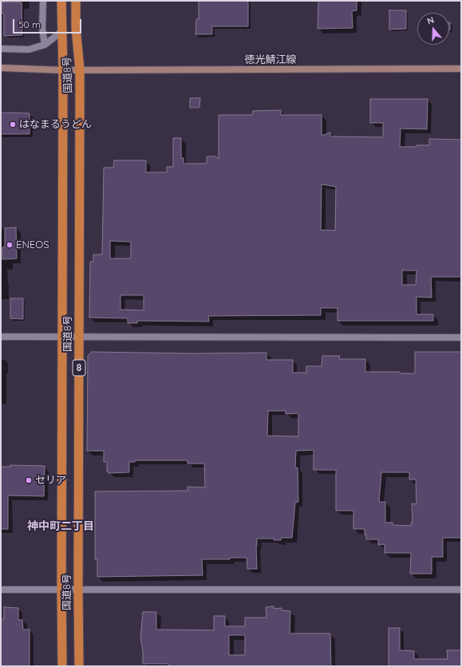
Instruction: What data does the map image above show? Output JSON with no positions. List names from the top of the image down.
{
  "streets": {
    "highway": ["国道8号", "8"],
    "main road": ["徳光鯖江線"]
  },
  "crossings": [
    ["徳光鯖江線", "国道8号"]
  ],
  "districts": ["神中町二丁目"],
  "places": ["はなまるうどん", "ENEOS", "セリア"],
  "scale_bar": "50 m",
  "north": "top"
}
